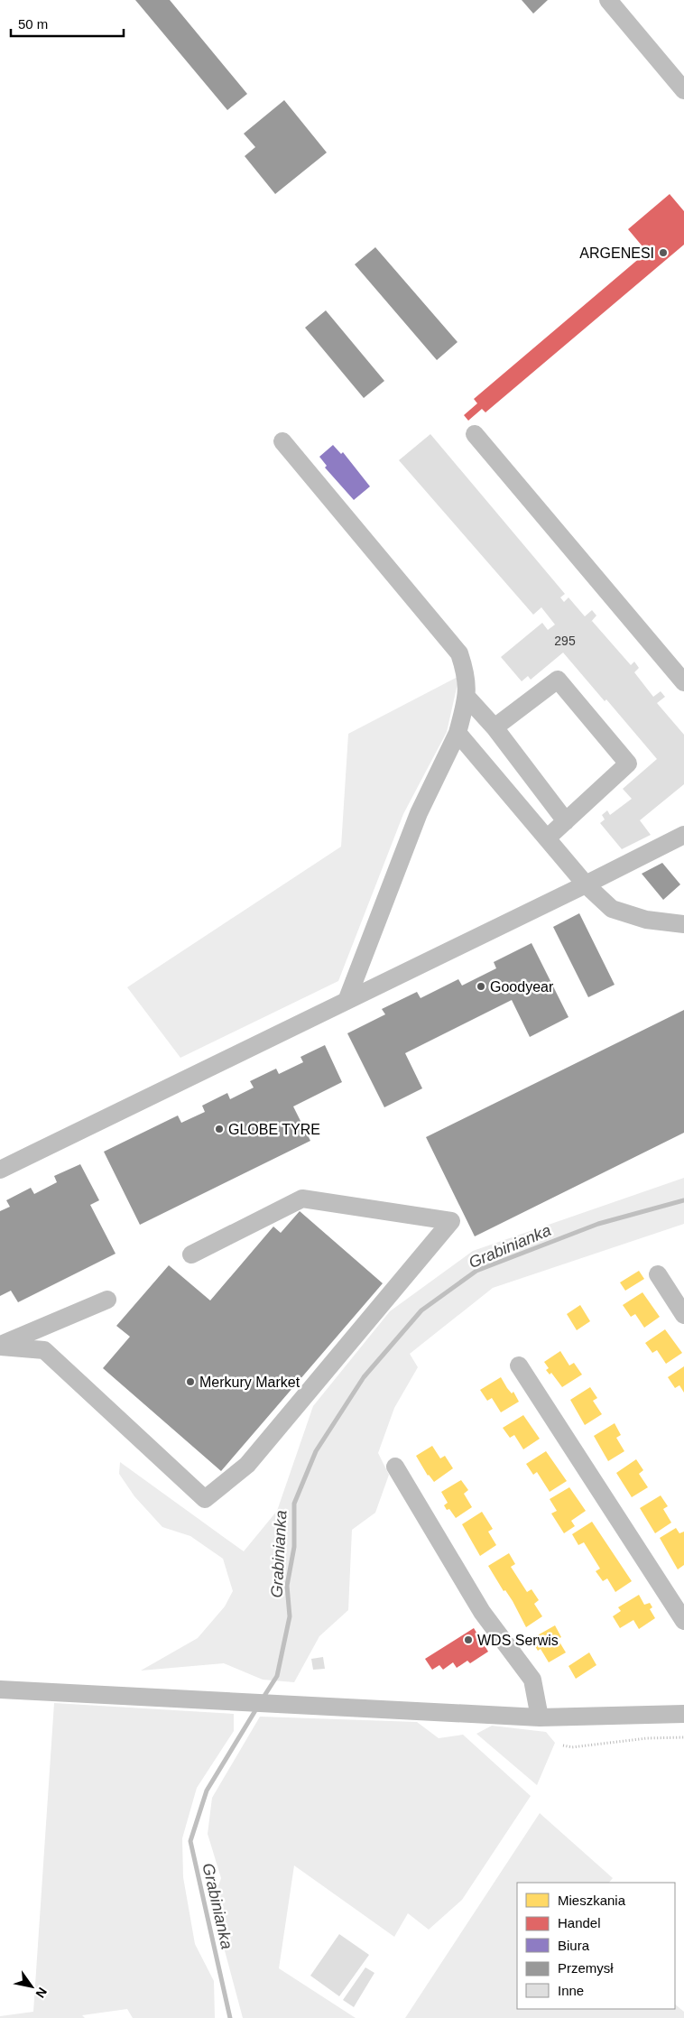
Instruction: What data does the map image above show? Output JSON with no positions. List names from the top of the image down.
{
  "water": ["Grabinianka"],
  "places": [
    "ARGENESI",
    "Goodyear",
    "GLOBE TYRE",
    "Merkury Market",
    "WDS Serwis"
  ],
  "house_numbers": ["295"],
  "legend": [
    "Mieszkania",
    "Handel",
    "Biura",
    "Przemysł",
    "Inne"
  ],
  "scale_bar": "50 m",
  "north": "bottom right"
}
